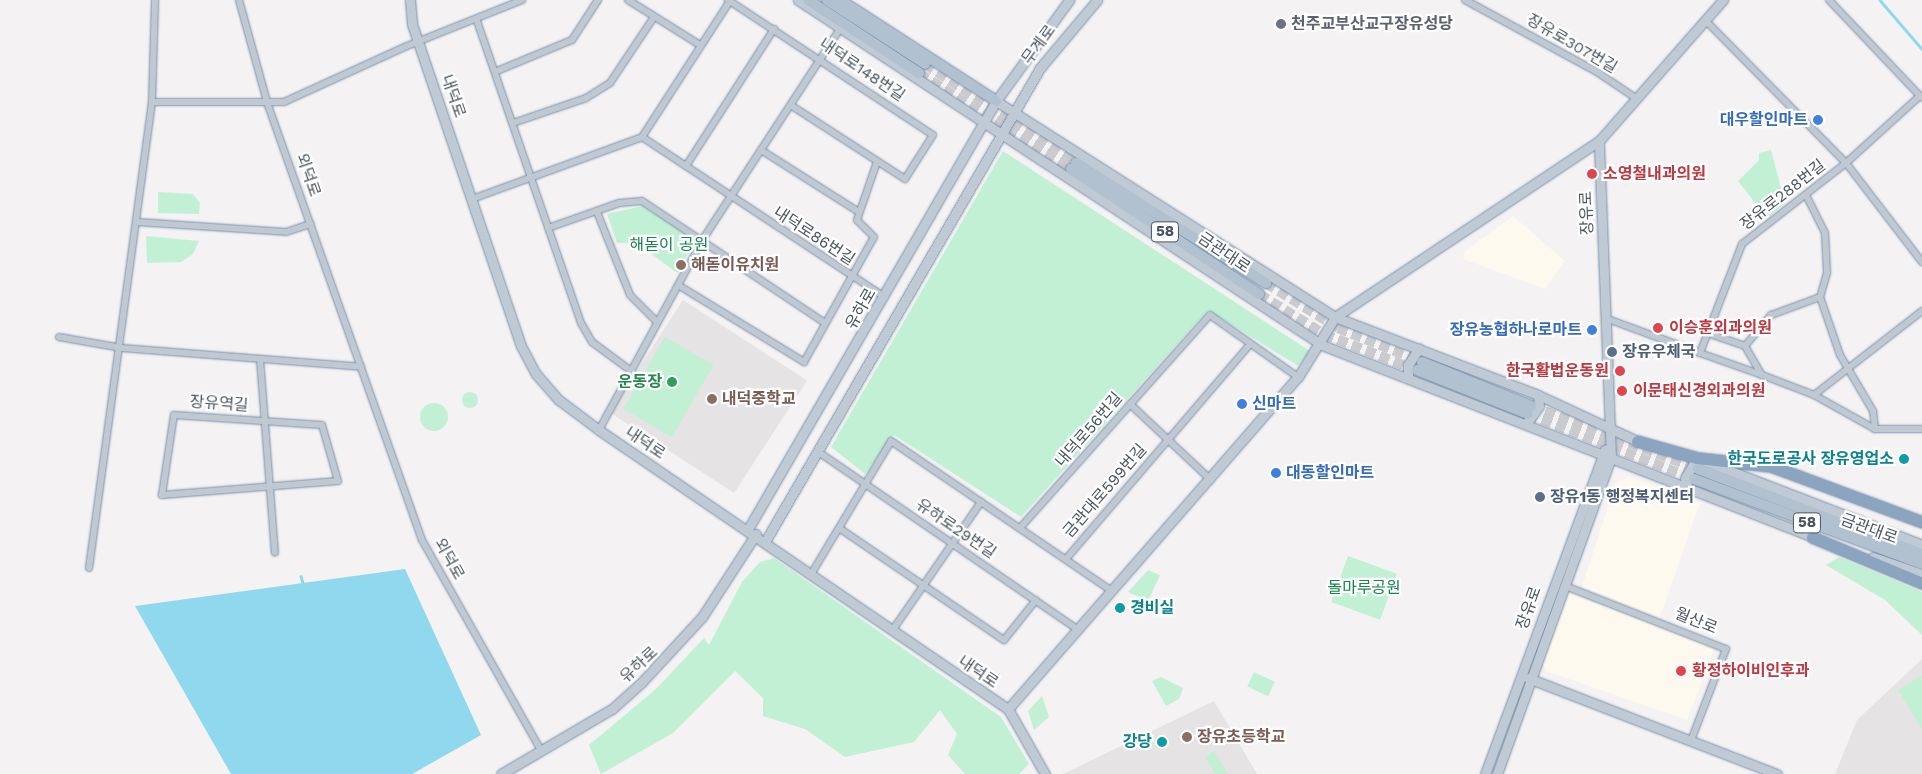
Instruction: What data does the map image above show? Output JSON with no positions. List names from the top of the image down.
{
  "streets": {
    "main road": [
      "무계로",
      "내덕로",
      "장유로",
      "58",
      "금관대로",
      "유하로"
    ],
    "street": [
      "장유로307번길",
      "내덕로148번길",
      "외덕로",
      "장유로288번길",
      "내덕로86번길",
      "장유역길",
      "내덕로56번길",
      "금관대로599번길",
      "유하로29번길",
      "월산로"
    ]
  },
  "crossings": [
    ["무계로", "유하로"],
    ["내덕로", "유하로"],
    ["외덕로", "유하로"],
    ["장유로", "월산로"],
    ["내덕로86번길", "유하로"],
    ["유하로", "유하로29번길"],
    ["내덕로56번길", "금관대로599번길"]
  ],
  "parks": ["해돋이 공원", "돌마루공원"],
  "places": [
    "천주교부산교구장유성당",
    "대우할인마트",
    "소영철내과의원",
    "해돋이유치원",
    "이승훈외과의원",
    "장유농협하나로마트",
    "장유우체국",
    "한국활법운동원",
    "운동장",
    "이문태신경외과의원",
    "내덕중학교",
    "신마트",
    "한국도로공사 장유영업소",
    "대동할인마트",
    "장유1동 행정복지센터",
    "경비실",
    "황정하이비인후과",
    "장유초등학교",
    "강당"
  ]
}
